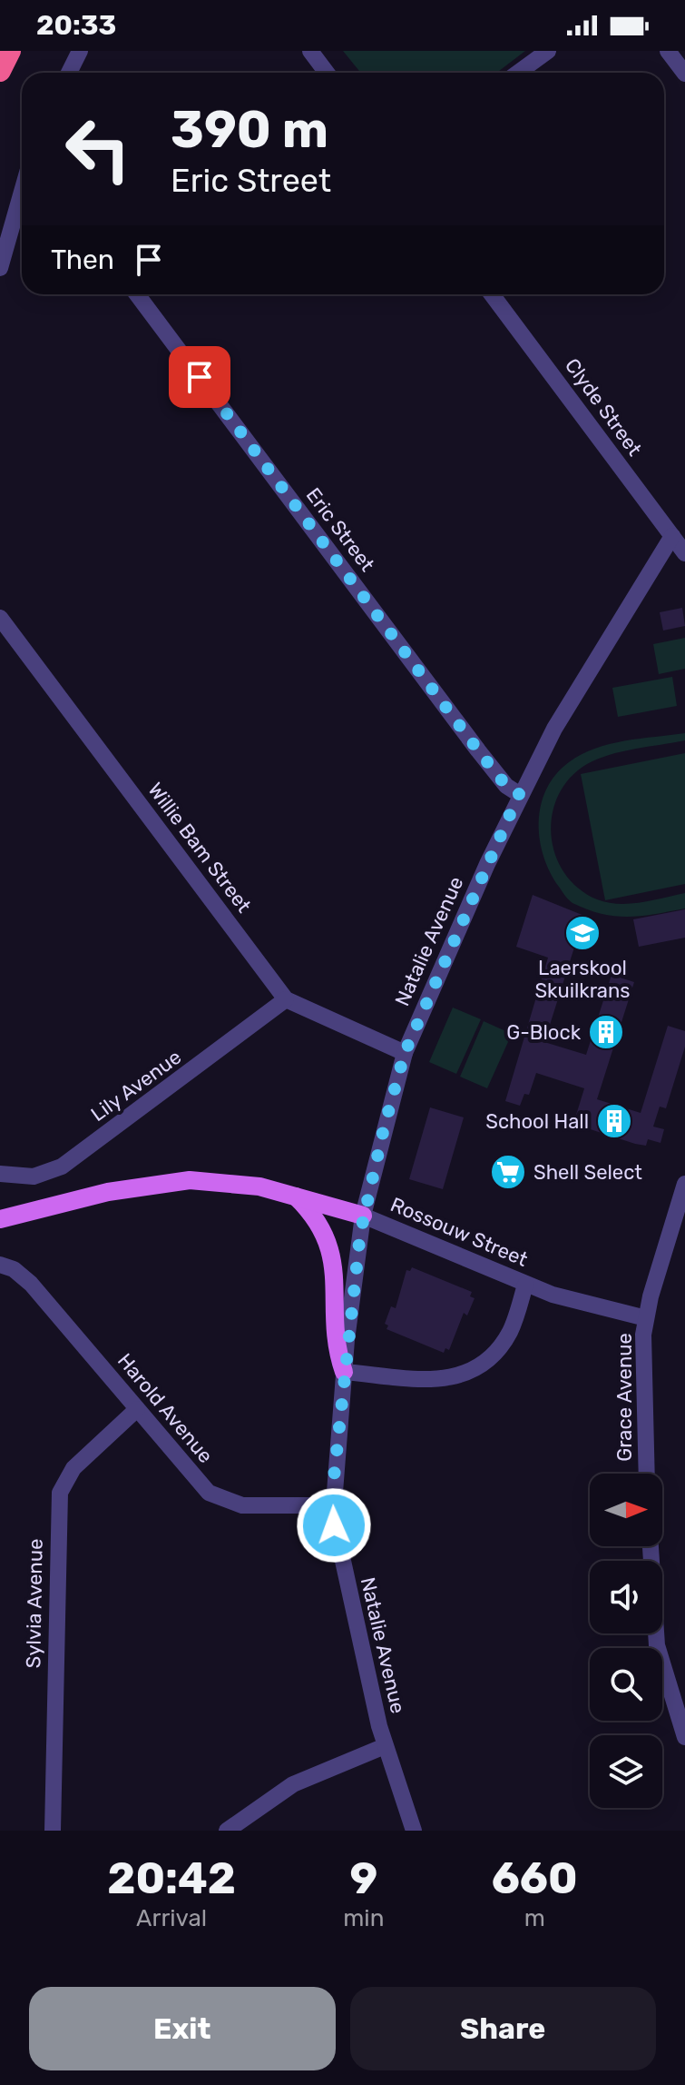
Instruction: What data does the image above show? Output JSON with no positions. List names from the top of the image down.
{
  "streets": {
    "main road": ["Rossouw Street"],
    "street": [
      "Clyde Street",
      "Eric Street",
      "Willie Bam Street",
      "Natalie Avenue",
      "Lily Avenue",
      "Grace Avenue",
      "Harold Avenue",
      "Sylvia Avenue"
    ]
  },
  "crossings": [
    ["Clyde Street", "Natalie Avenue"],
    ["Eric Street", "Natalie Avenue"],
    ["Willie Bam Street", "Natalie Avenue"],
    ["Willie Bam Street", "Lily Avenue"],
    ["Natalie Avenue", "Rossouw Street"],
    ["Natalie Avenue", "Harold Avenue"],
    ["Rossouw Street", "Grace Avenue"],
    ["Harold Avenue", "Sylvia Avenue"]
  ],
  "places": {
    "school or university": ["Laerskool Skuilkrans"],
    "building": ["G-Block", "School Hall"],
    "supermarket": ["Shell Select"]
  },
  "north": "right",
  "page": {
    "status": "20:33",
    "turn": ["390 m", "Eric Street"],
    "then": "Then",
    "eta": [
      "20:42",
      "Arrival",
      "9",
      "min",
      "660",
      "m"
    ],
    "buttons": ["Exit", "Share"]
  }
}
